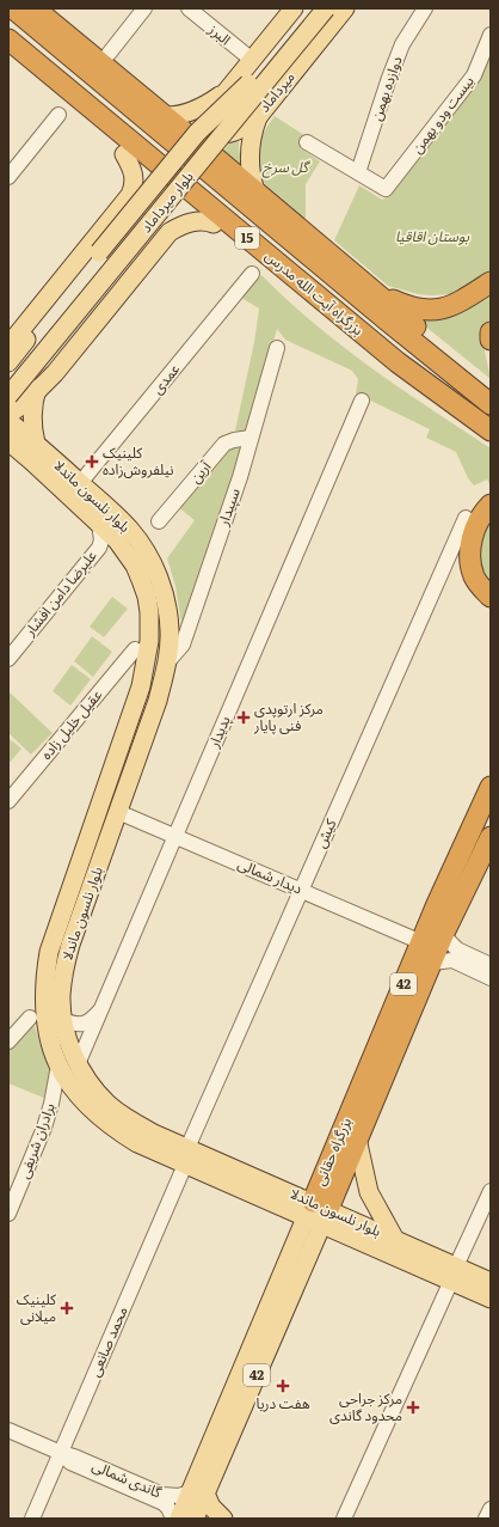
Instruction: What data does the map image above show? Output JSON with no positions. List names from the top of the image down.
{
  "streets": {
    "highway": [
      "15",
      "بزرگراه آیت الله مدرس",
      "42",
      "بزرگراه حقانی"
    ],
    "main road": ["میرداماد", "بلوار میرداماد", "بلوار نلسون ماندلا"],
    "street": [
      "البرز",
      "دوازده بهمن",
      "بیست ودو بهمن",
      "عمدی",
      "آرین",
      "سپیدار",
      "علیرضا دامن افشار",
      "عقیل خلیل زاده",
      "پدیدار",
      "کیش",
      "دیدار شمالی",
      "برادران شریفی",
      "محمد صانعی",
      "گاندی شمالی"
    ]
  },
  "crossings": [
    ["دوازده بهمن", "بیست ودو بهمن"],
    ["عمدی", "بلوار نلسون ماندلا"],
    ["آرین", "سپیدار"],
    ["بلوار نلسون ماندلا", "سپیدار"],
    ["بلوار نلسون ماندلا", "علیرضا دامن افشار"],
    ["بلوار نلسون ماندلا", "پدیدار"],
    ["بلوار نلسون ماندلا", "کیش"],
    ["بلوار نلسون ماندلا", "دیدار شمالی"],
    ["بلوار نلسون ماندلا", "برادران شریفی"],
    ["بلوار نلسون ماندلا", "بزرگراه حقانی"],
    ["بلوار نلسون ماندلا", "محمد صانعی"],
    ["پدیدار", "دیدار شمالی"],
    ["کیش", "دیدار شمالی"],
    ["کیش", "محمد صانعی"],
    ["دیدار شمالی", "بزرگراه حقانی"],
    ["بزرگراه حقانی", "گاندی شمالی"],
    ["محمد صانعی", "گاندی شمالی"]
  ],
  "parks": ["گل سرخ", "بوستان اقاقیا"],
  "places": {
    "health": [
      "کلینیک نیلفروش‌زاده",
      "مرکز ارتوپدی فنی پایار",
      "کلینیک میلانی",
      "هفت دریا",
      "مرکز جراحی محدود گاندی"
    ]
  }
}
